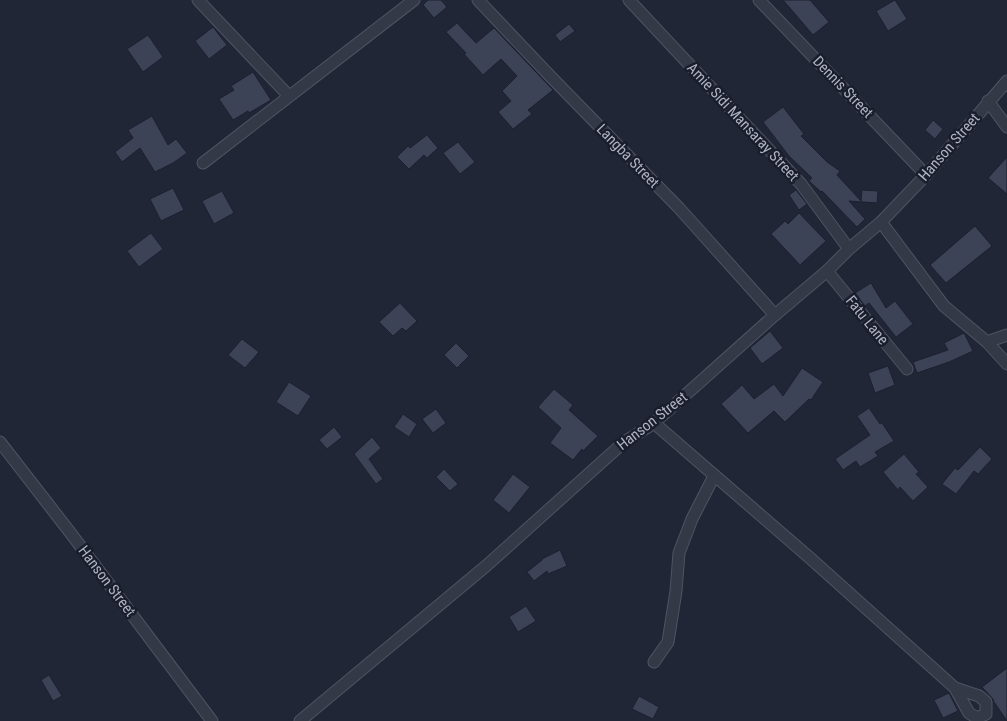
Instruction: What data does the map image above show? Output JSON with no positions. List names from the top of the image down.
{
  "streets": {
    "street": [
      "Dennis Street",
      "Amie Sidi Mansaray Street",
      "Hanson Street",
      "Langba Street",
      "Fatu Lane"
    ]
  },
  "crossings": [
    ["Dennis Street", "Hanson Street"],
    ["Amie Sidi Mansaray Street", "Hanson Street"],
    ["Hanson Street", "Langba Street"],
    ["Hanson Street", "Fatu Lane"]
  ]
}
